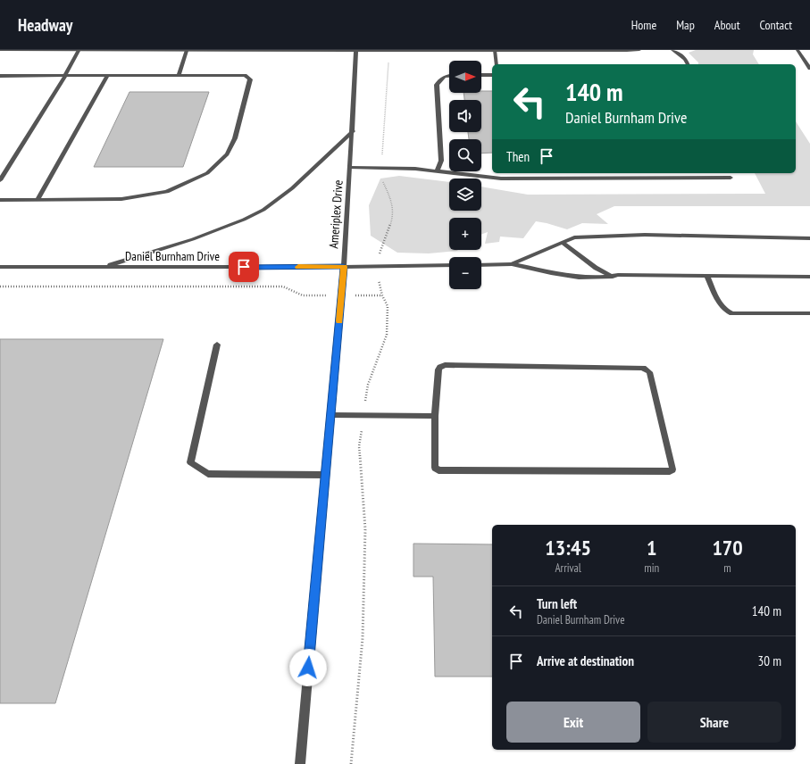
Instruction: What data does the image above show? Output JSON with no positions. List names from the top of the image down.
{
  "streets": {
    "street": ["Ameriplex Drive", "Daniel Burnham Drive"]
  },
  "crossings": [
    ["Ameriplex Drive", "Daniel Burnham Drive"]
  ],
  "north": "right",
  "page": {
    "header": "Headway",
    "nav": [
      "Home",
      "Map",
      "About",
      "Contact"
    ],
    "map_buttons": ["+", "−"],
    "turn": ["140 m", "Daniel Burnham Drive"],
    "then": "Then",
    "eta": [
      "13:45",
      "Arrival",
      "1",
      "min",
      "170",
      "m"
    ],
    "list": [
      {
        "name": "Turn left",
        "note": "Daniel Burnham Drive",
        "value": "140 m"
      },
      {
        "name": "Arrive at destination",
        "value": "30 m"
      }
    ],
    "buttons": ["Exit", "Share"]
  }
}
